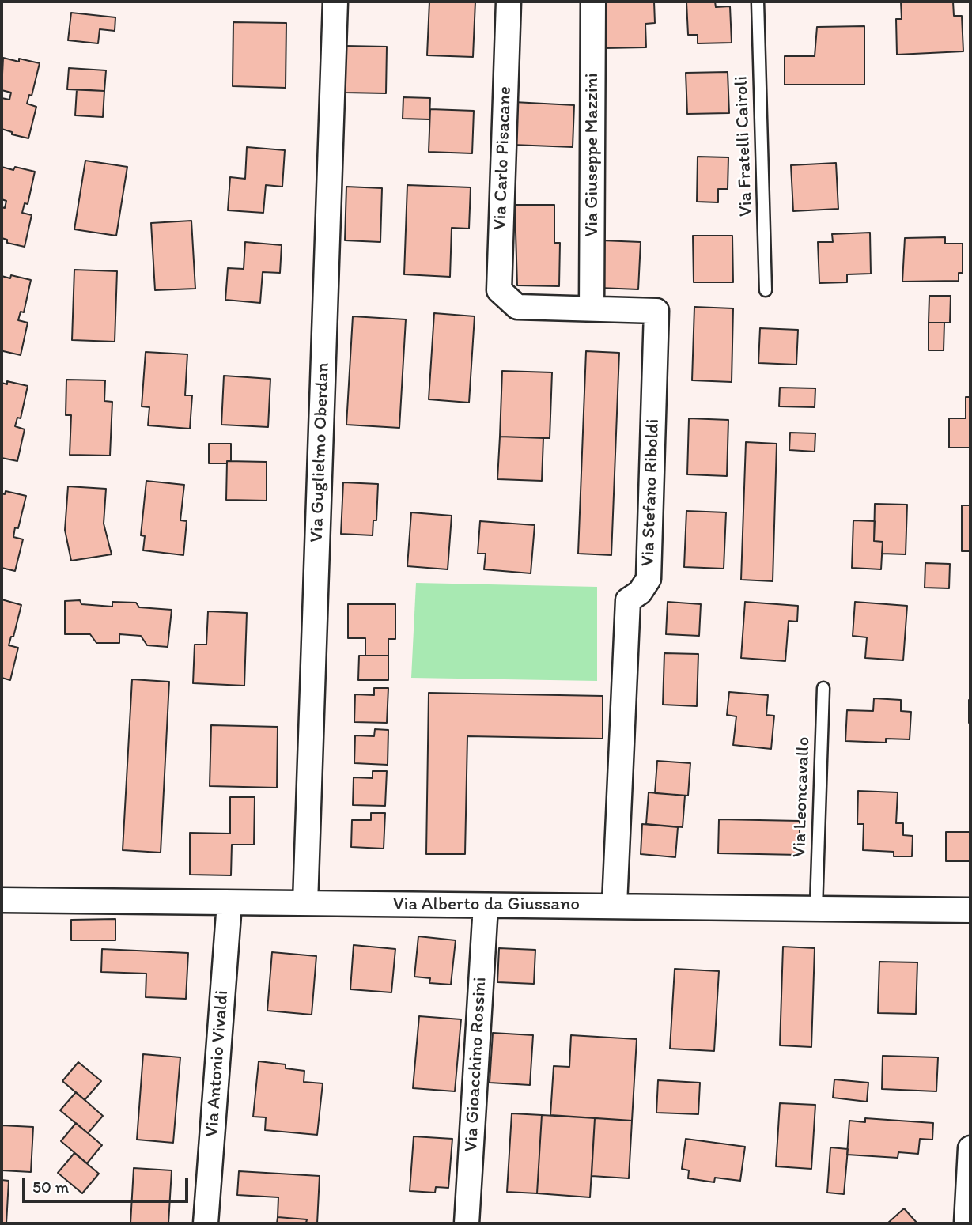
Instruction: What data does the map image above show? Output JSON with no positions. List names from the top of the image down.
{
  "streets": {
    "street": [
      "Via Giuseppe Mazzini",
      "Via Carlo Pisacane",
      "Via Guglielmo Oberdan",
      "Via Stefano Riboldi",
      "Via Alberto da Giussano",
      "Via Antonio Vivaldi",
      "Via Gioacchino Rossini"
    ],
    "lane": ["Via Fratelli Cairoli", "Via Leoncavallo"]
  },
  "crossings": [
    ["Via Giuseppe Mazzini", "Via Stefano Riboldi"],
    ["Via Carlo Pisacane", "Via Stefano Riboldi"],
    ["Via Guglielmo Oberdan", "Via Alberto da Giussano"],
    ["Via Stefano Riboldi", "Via Alberto da Giussano"],
    ["Via Leoncavallo", "Via Alberto da Giussano"],
    ["Via Alberto da Giussano", "Via Antonio Vivaldi"],
    ["Via Alberto da Giussano", "Via Gioacchino Rossini"]
  ],
  "scale_bar": "50 m"
}
